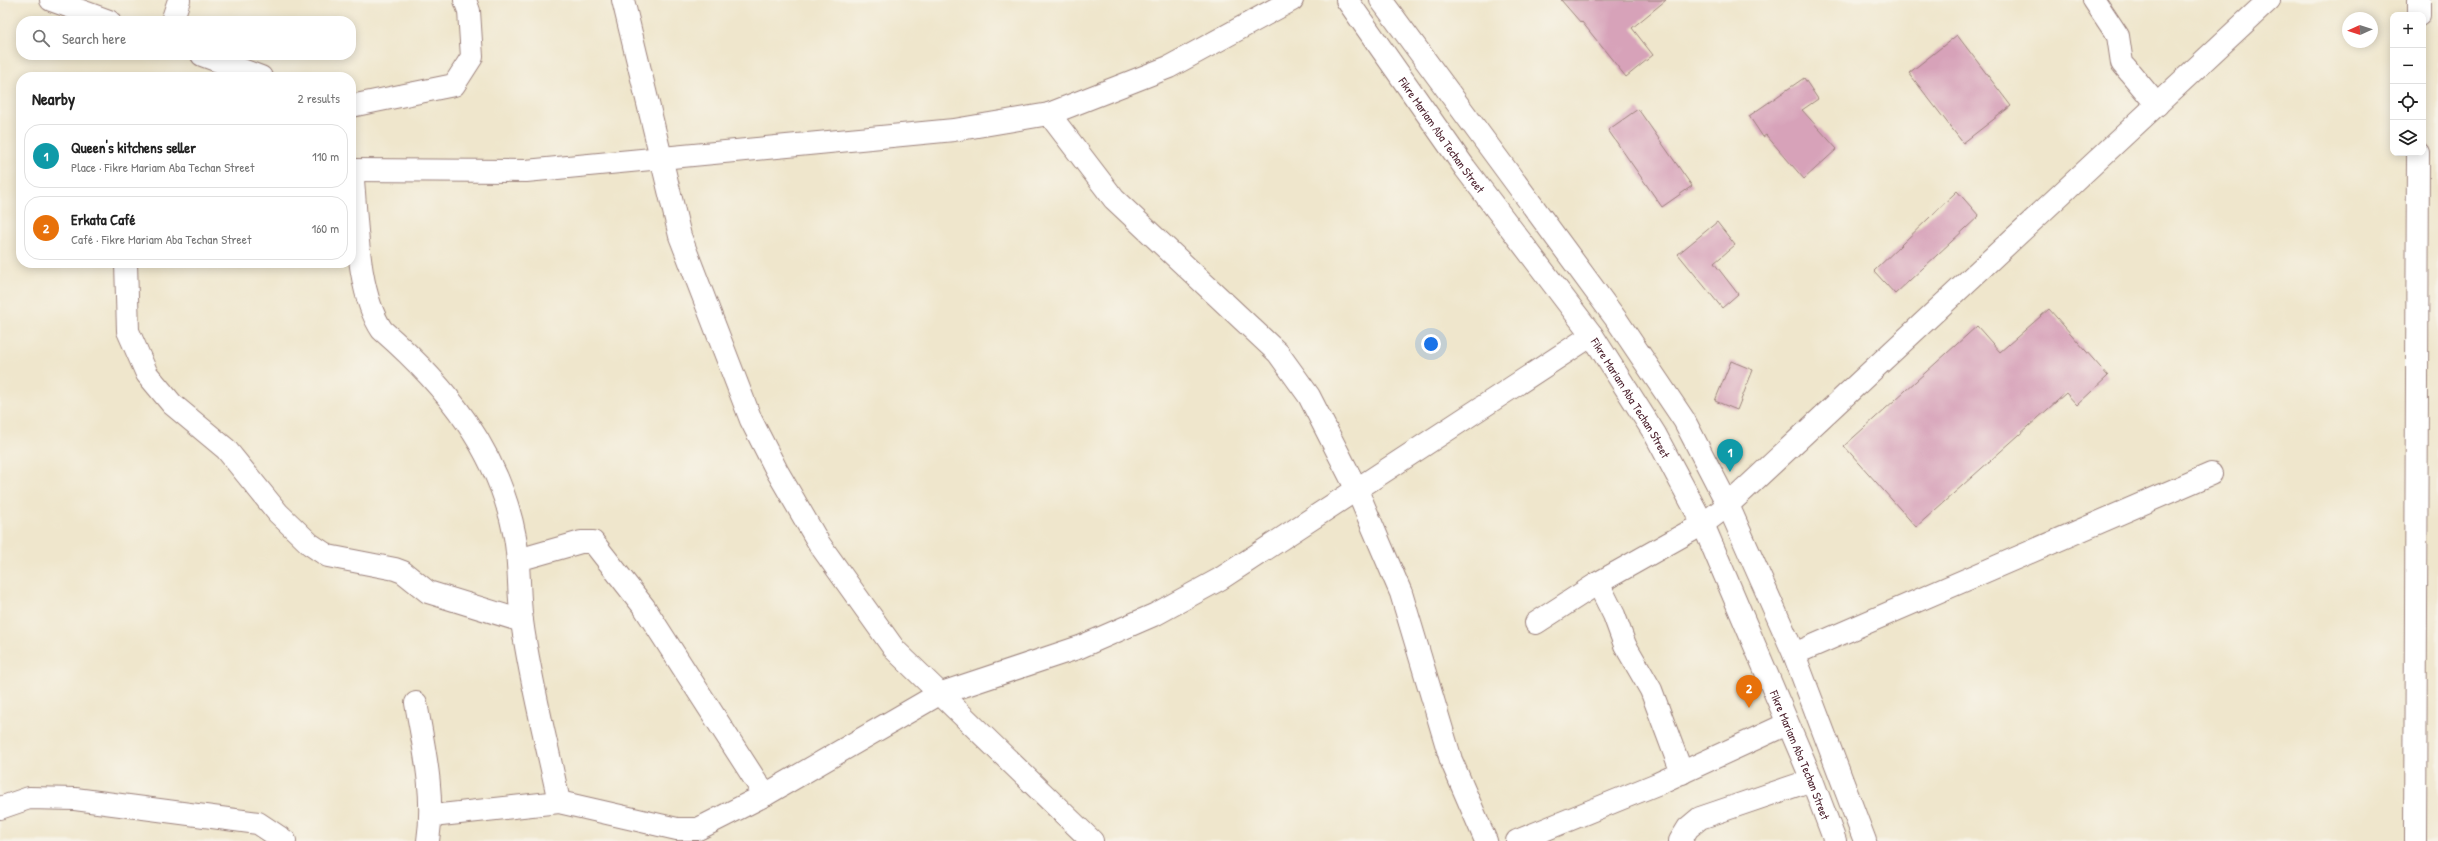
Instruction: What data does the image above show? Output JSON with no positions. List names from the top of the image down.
{
  "streets": {
    "street": ["Fikre Mariam Aba Techan Street"]
  },
  "north": "left",
  "page": {
    "map_buttons": ["+", "−"],
    "search": "Search here",
    "heading": ["Nearby", "2 results"],
    "list": [
      {
        "mark": "1",
        "name": "Queen's kitchens seller",
        "note": "Place · Fikre Mariam Aba Techan Street",
        "value": "110 m"
      },
      {
        "mark": "2",
        "name": "Erkata Café",
        "note": "Café · Fikre Mariam Aba Techan Street",
        "value": "160 m"
      }
    ],
    "pins": ["1", "2"]
  }
}
